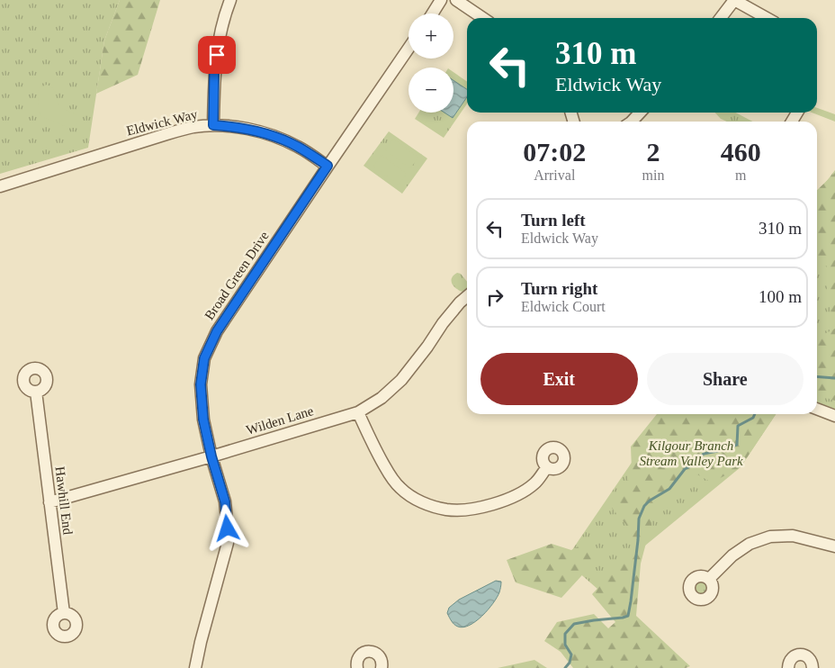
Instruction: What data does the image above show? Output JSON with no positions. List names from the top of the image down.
{
  "streets": {
    "street": [
      "Eldwick Way",
      "Broad Green Drive",
      "Wilden Lane",
      "Hawhill End"
    ]
  },
  "crossings": [
    ["Eldwick Way", "Broad Green Drive"],
    ["Broad Green Drive", "Wilden Lane"],
    ["Wilden Lane", "Hawhill End"]
  ],
  "parks": ["Kilgour Branch Stream Valley Park"],
  "page": {
    "map_buttons": ["+", "−"],
    "turn": ["310 m", "Eldwick Way"],
    "eta": [
      "07:02",
      "Arrival",
      "2",
      "min",
      "460",
      "m"
    ],
    "list": [
      {
        "name": "Turn left",
        "note": "Eldwick Way",
        "value": "310 m"
      },
      {
        "name": "Turn right",
        "note": "Eldwick Court",
        "value": "100 m"
      }
    ],
    "buttons": ["Exit", "Share"]
  }
}
